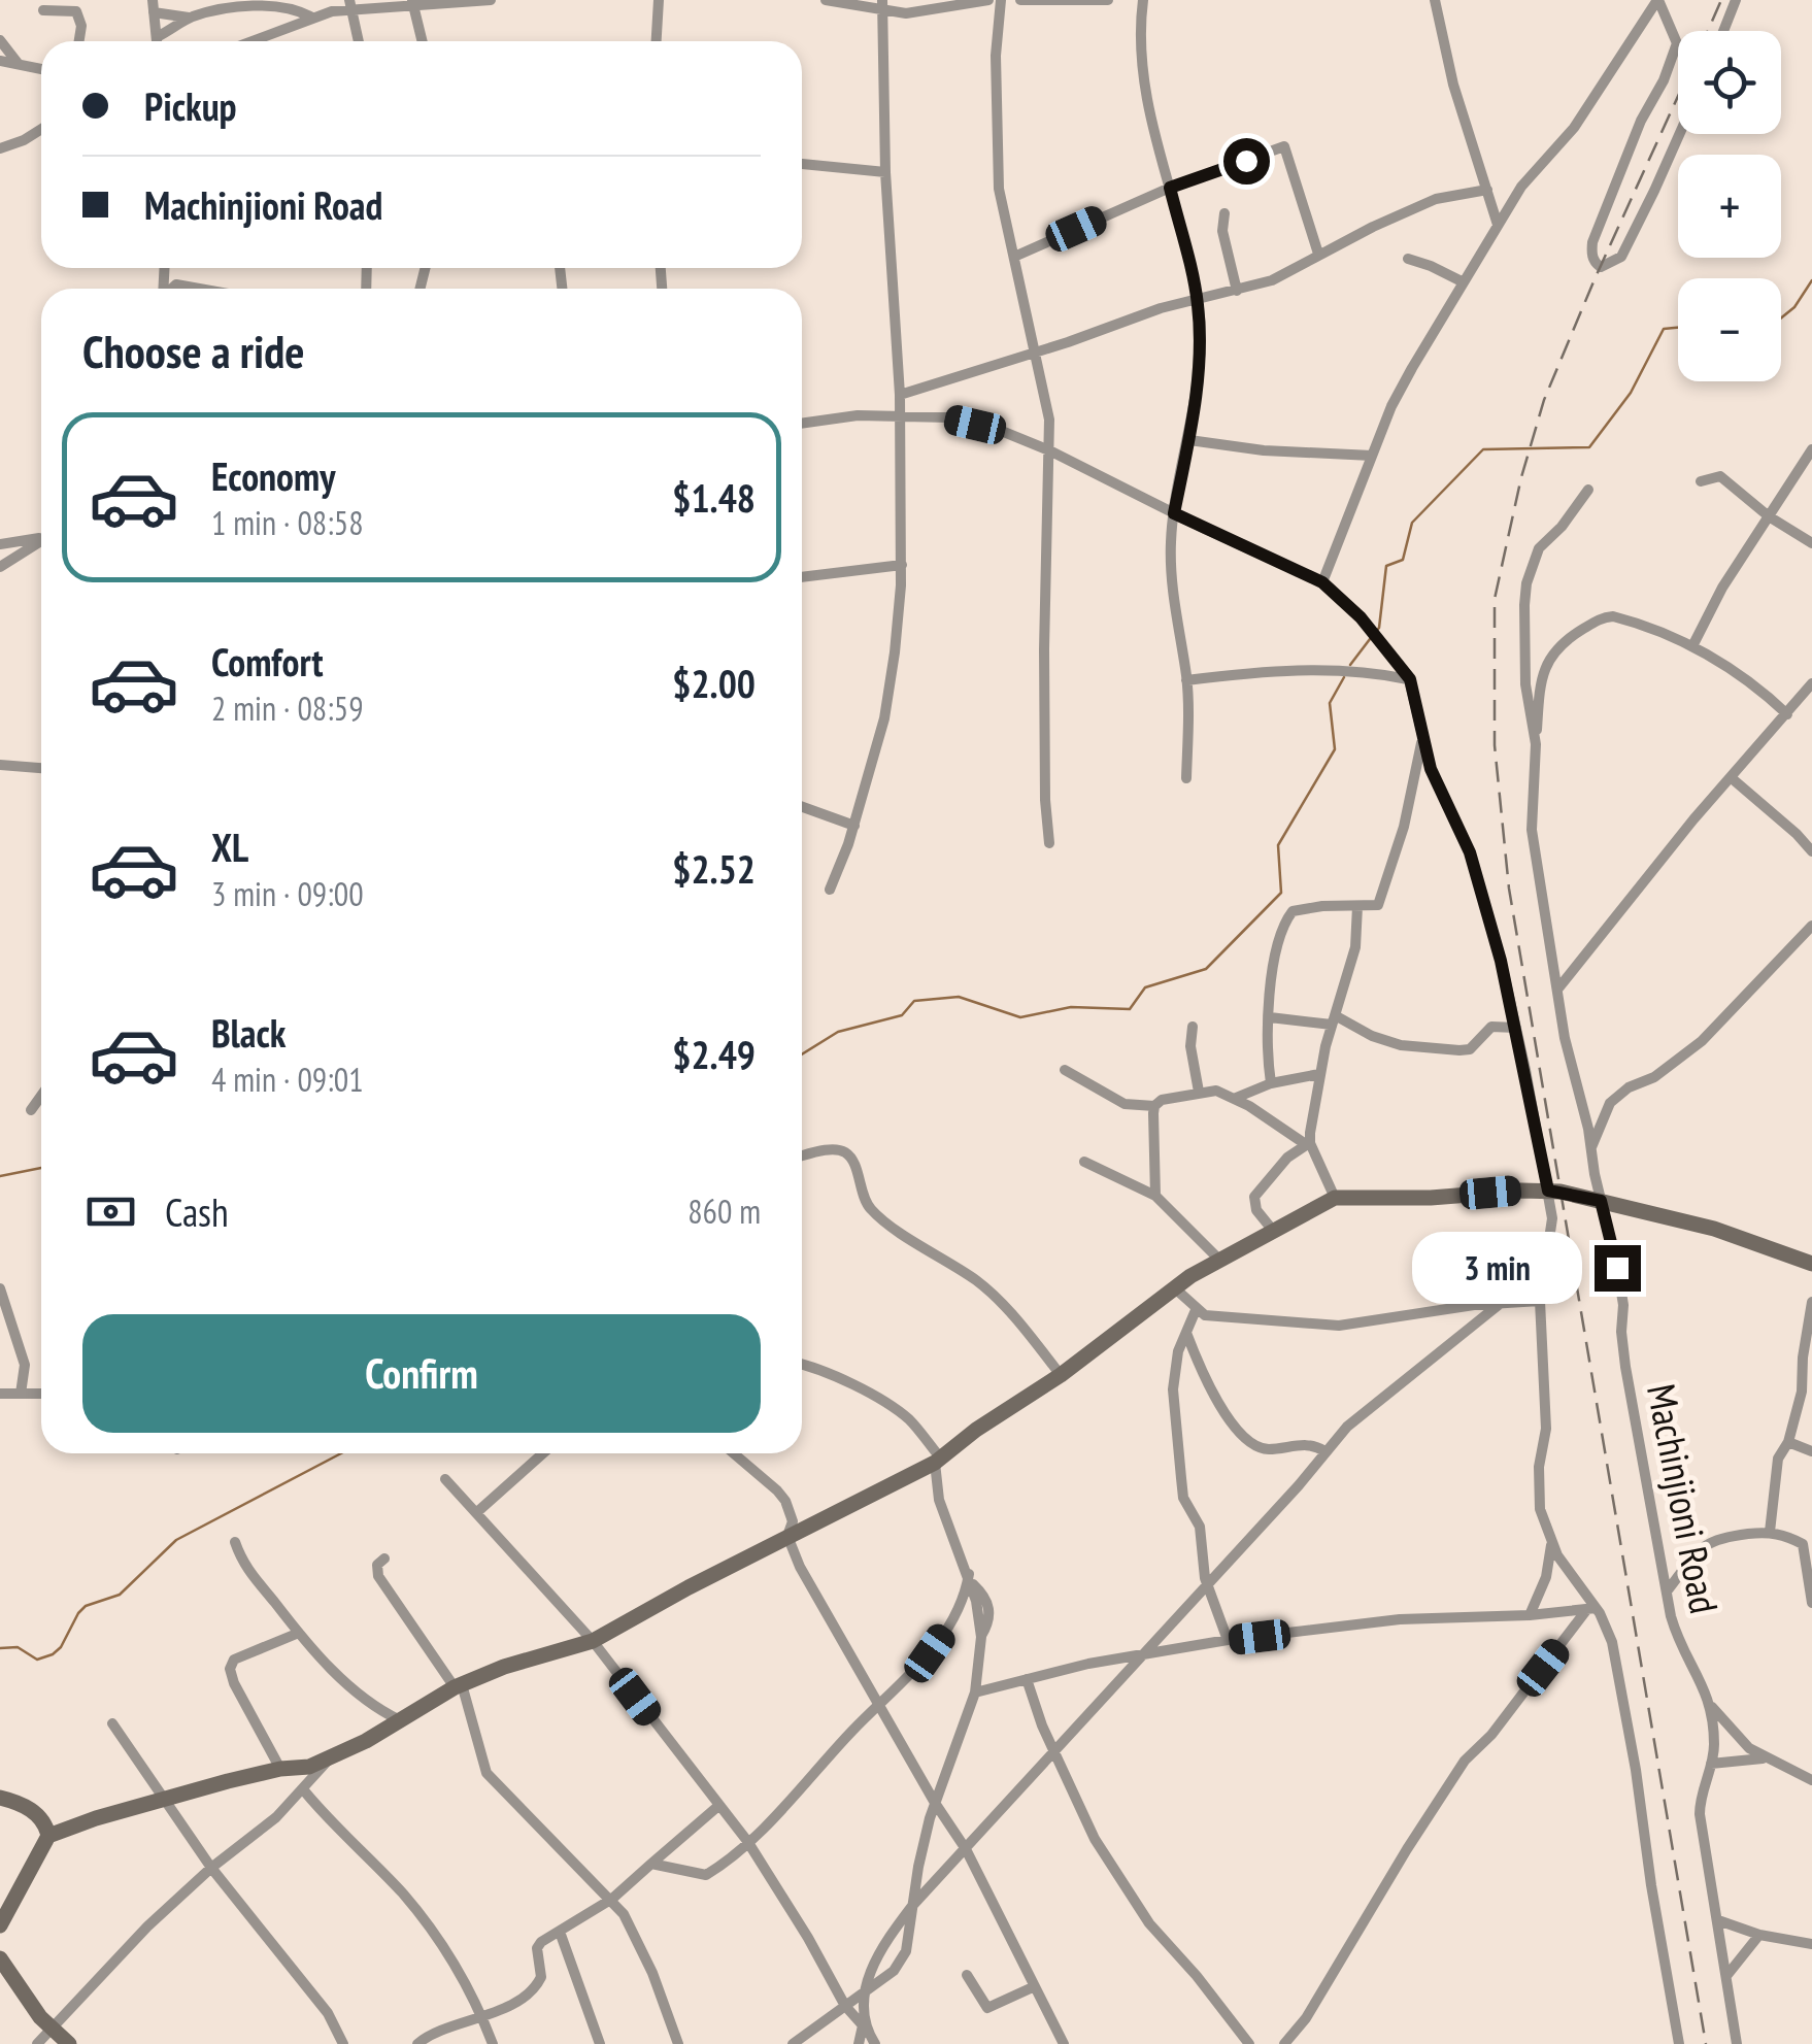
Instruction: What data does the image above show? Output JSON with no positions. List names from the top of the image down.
{
  "streets": {
    "street": ["Machinjioni Road"]
  },
  "page": {
    "map_buttons": ["+", "−"],
    "banner": ["Pickup", "Machinjioni Road"],
    "heading": "Choose a ride",
    "list": [
      {
        "name": "Economy",
        "note": "1 min · 08:58",
        "value": "$1.48"
      },
      {
        "name": "Comfort",
        "note": "2 min · 08:59",
        "value": "$2.00"
      },
      {
        "name": "XL",
        "note": "3 min · 09:00",
        "value": "$2.52"
      },
      {
        "name": "Black",
        "note": "4 min · 09:01",
        "value": "$2.49"
      }
    ],
    "pay": ["Cash", "860 m"],
    "bubble": "3 min",
    "buttons": "Confirm"
  }
}
